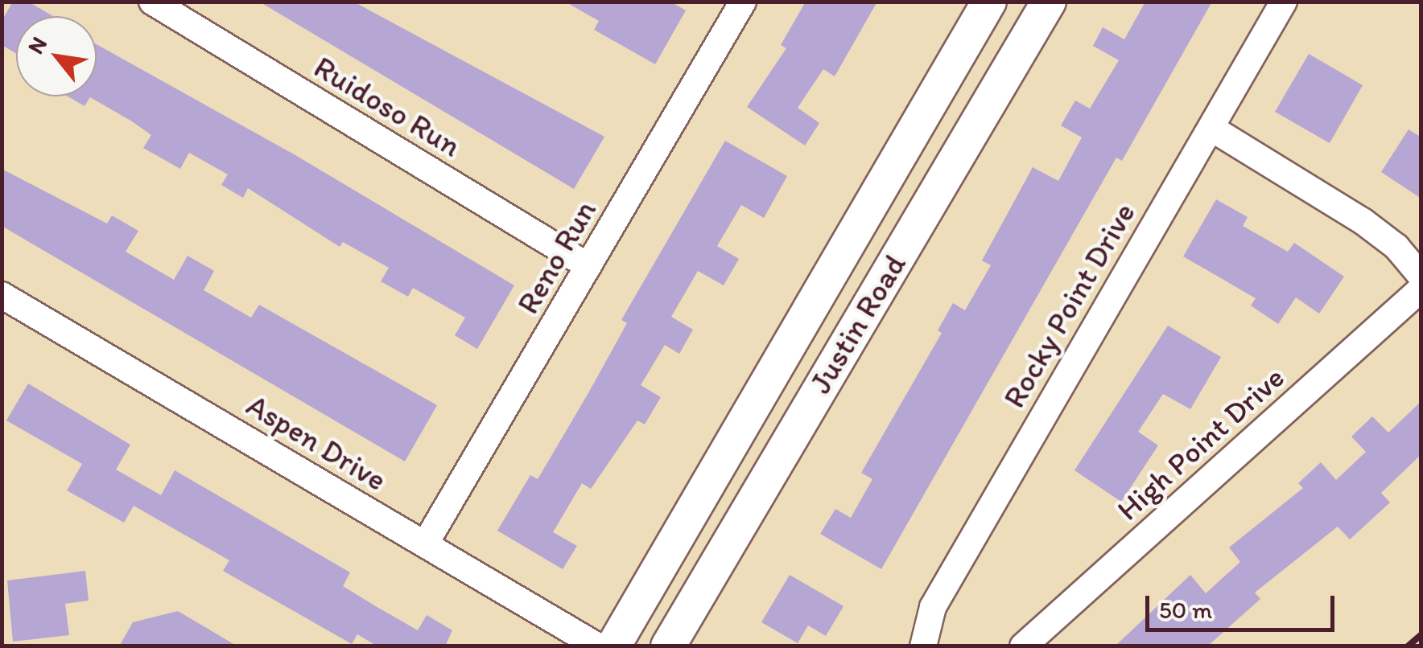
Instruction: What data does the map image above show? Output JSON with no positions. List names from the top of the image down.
{
  "streets": {
    "main road": ["Justin Road"],
    "street": [
      "Ruidoso Run",
      "Reno Run",
      "Rocky Point Drive",
      "Aspen Drive",
      "High Point Drive"
    ]
  },
  "crossings": [
    ["Ruidoso Run", "Reno Run"],
    ["Reno Run", "Aspen Drive"]
  ],
  "scale_bar": "50 m",
  "north": "top left"
}
